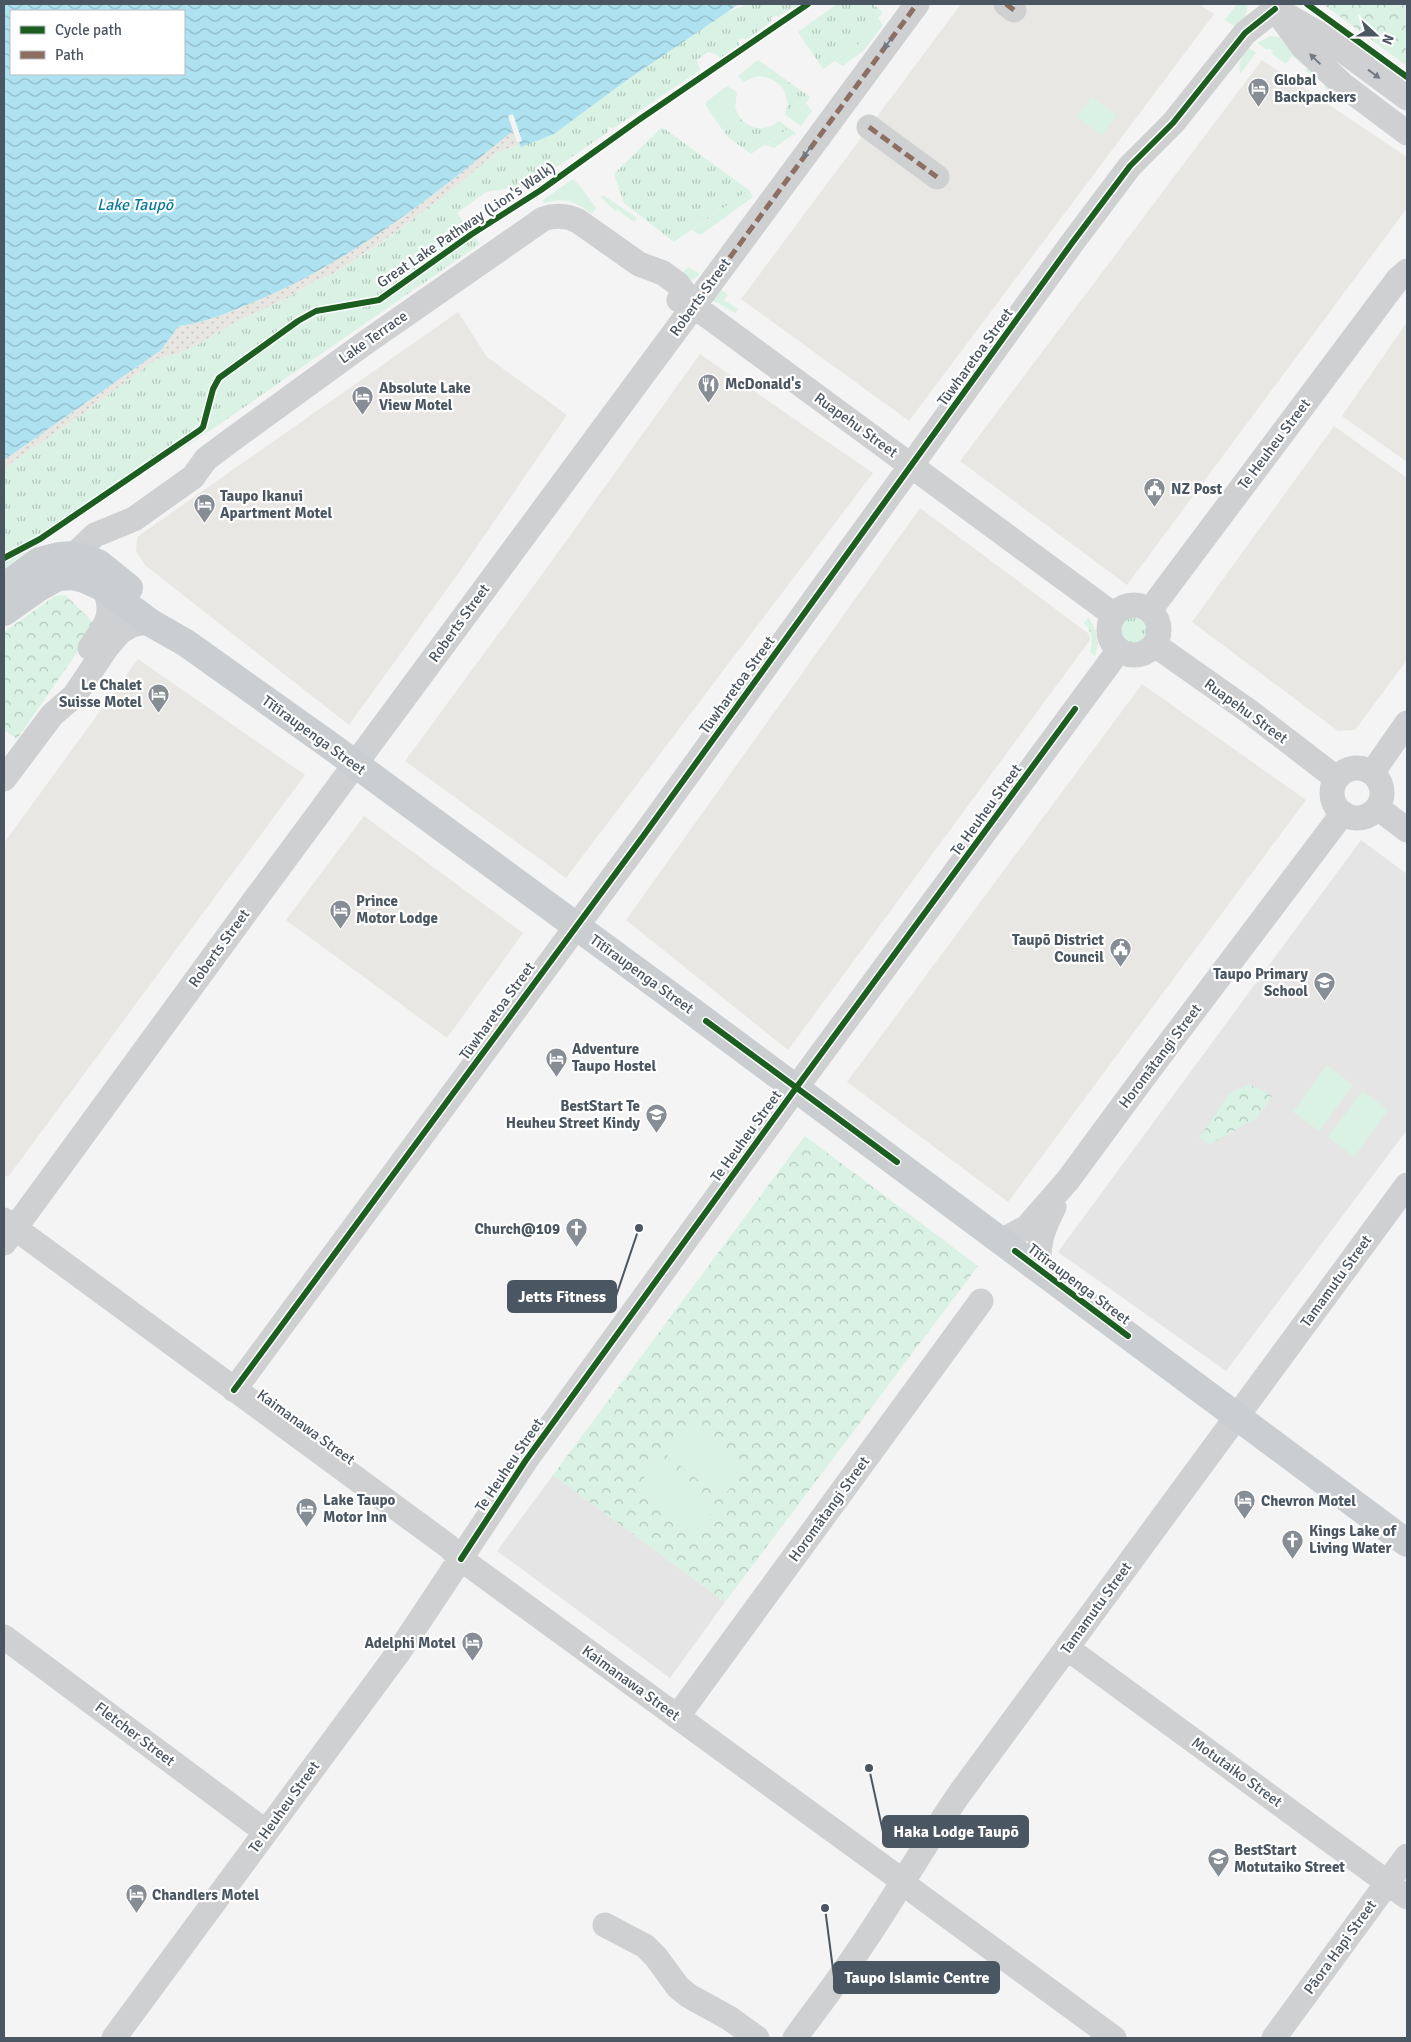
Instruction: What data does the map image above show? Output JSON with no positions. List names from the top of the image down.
{
  "streets": {
    "main road": ["Lake Terrace", "Tītīraupenga Street"],
    "street": [
      "Roberts Street",
      "Tūwharetoa Street",
      "Ruapehu Street",
      "Te Heuheu Street",
      "Horomātangi Street",
      "Tamamutu Street",
      "Kaimanawa Street",
      "Fletcher Street",
      "Motutaiko Street",
      "Pāora Hapi Street"
    ],
    "cycle path": ["Great Lake Pathway (Lion's Walk)"]
  },
  "crossings": [
    ["Roberts Street", "Ruapehu Street"],
    ["Roberts Street", "Tītīraupenga Street"],
    ["Roberts Street", "Kaimanawa Street"],
    ["Lake Terrace", "Ruapehu Street"],
    ["Lake Terrace", "Tītīraupenga Street"],
    ["Tūwharetoa Street", "Ruapehu Street"],
    ["Tūwharetoa Street", "Tītīraupenga Street"],
    ["Tūwharetoa Street", "Kaimanawa Street"],
    ["Ruapehu Street", "Te Heuheu Street"],
    ["Ruapehu Street", "Horomātangi Street"],
    ["Te Heuheu Street", "Tītīraupenga Street"],
    ["Te Heuheu Street", "Kaimanawa Street"],
    ["Te Heuheu Street", "Fletcher Street"],
    ["Tītīraupenga Street", "Horomātangi Street"],
    ["Tītīraupenga Street", "Tamamutu Street"],
    ["Horomātangi Street", "Kaimanawa Street"],
    ["Tamamutu Street", "Kaimanawa Street"],
    ["Tamamutu Street", "Motutaiko Street"],
    ["Motutaiko Street", "Pāora Hapi Street"]
  ],
  "water": ["Lake Taupō"],
  "places": {
    "hotel": [
      "Global Backpackers",
      "Absolute Lake View Motel",
      "Taupo Ikanui Apartment Motel",
      "Le Chalet Suisse Motel",
      "Prince Motor Lodge",
      "Adventure Taupo Hostel",
      "Chevron Motel",
      "Lake Taupo Motor Inn",
      "Adelphi Motel",
      "Chandlers Motel"
    ],
    "restaurant": ["McDonald's"],
    "public building": ["NZ Post", "Taupō District Council"],
    "school or university": ["Taupo Primary School", "BestStart Te Heuheu Street Kindy", "BestStart Motutaiko Street"],
    "other": ["Jetts Fitness", "Haka Lodge Taupō", "Taupo Islamic Centre"],
    "church": ["Church@109", "Kings Lake of Living Water"]
  },
  "legend": ["Cycle path", "Path"],
  "north": "right"
}
